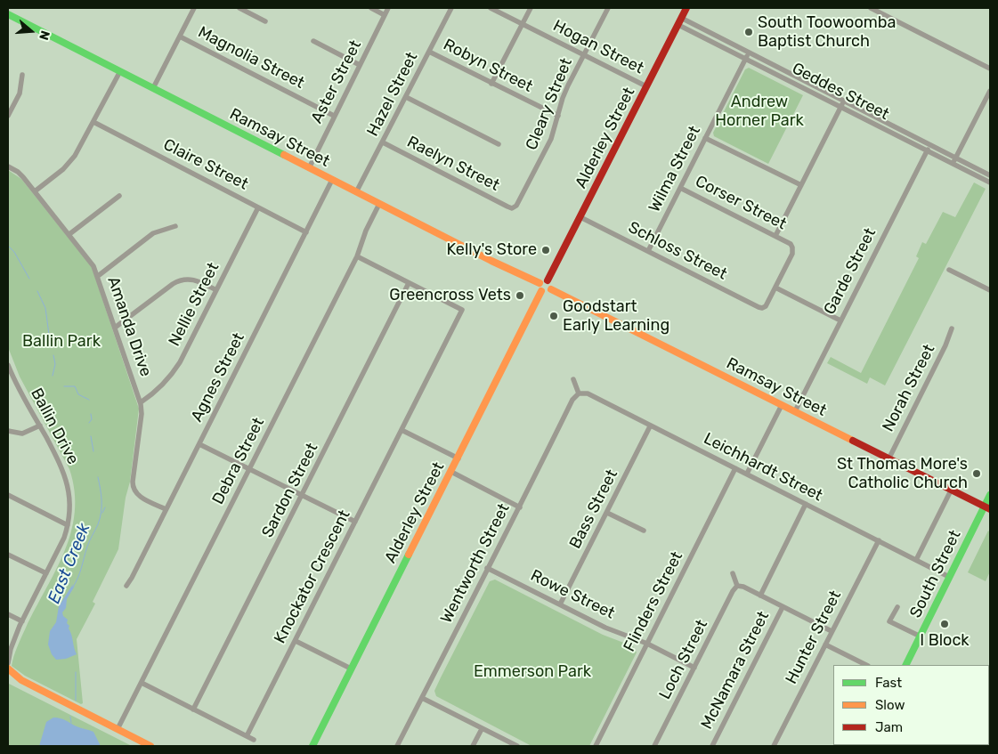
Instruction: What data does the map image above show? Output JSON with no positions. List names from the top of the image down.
{
  "streets": {
    "street": [
      "Hogan Street",
      "Magnolia Street",
      "Robyn Street",
      "Aster Street",
      "Geddes Street",
      "Hazel Street",
      "Cleary Street",
      "Ramsay Street",
      "Alderley Street",
      "Raelyn Street",
      "Claire Street",
      "Wilma Street",
      "Corser Street",
      "Schloss Street",
      "Garde Street",
      "Nellie Street",
      "Amanda Drive",
      "Agnes Street",
      "Norah Street",
      "Ballin Drive",
      "Debra Street",
      "Leichhardt Street",
      "Sardon Street",
      "Bass Street",
      "Wentworth Street",
      "South Street",
      "Knockator Crescent",
      "Rowe Street",
      "Flinders Street",
      "Hunter Street",
      "Loch Street",
      "McNamara Street"
    ]
  },
  "crossings": [
    ["Hogan Street", "Cleary Street"],
    ["Hogan Street", "Alderley Street"],
    ["Magnolia Street", "Aster Street"],
    ["Robyn Street", "Hazel Street"],
    ["Robyn Street", "Cleary Street"],
    ["Aster Street", "Ramsay Street"],
    ["Geddes Street", "Alderley Street"],
    ["Geddes Street", "Wilma Street"],
    ["Geddes Street", "Garde Street"],
    ["Hazel Street", "Ramsay Street"],
    ["Hazel Street", "Raelyn Street"],
    ["Cleary Street", "Raelyn Street"],
    ["Ramsay Street", "Alderley Street"],
    ["Ramsay Street", "Garde Street"],
    ["Ramsay Street", "Agnes Street"],
    ["Ramsay Street", "Norah Street"],
    ["Ramsay Street", "Debra Street"],
    ["Ramsay Street", "South Street"],
    ["Alderley Street", "Schloss Street"],
    ["Claire Street", "Nellie Street"],
    ["Claire Street", "Agnes Street"],
    ["Wilma Street", "Corser Street"],
    ["Wilma Street", "Schloss Street"],
    ["Corser Street", "Schloss Street"],
    ["Nellie Street", "Amanda Drive"],
    ["Amanda Drive", "Agnes Street"],
    ["Debra Street", "Knockator Crescent"],
    ["Leichhardt Street", "Bass Street"],
    ["Leichhardt Street", "Wentworth Street"],
    ["Leichhardt Street", "South Street"],
    ["Leichhardt Street", "Flinders Street"],
    ["Leichhardt Street", "Hunter Street"],
    ["Sardon Street", "Knockator Crescent"],
    ["Bass Street", "Rowe Street"],
    ["Wentworth Street", "Rowe Street"],
    ["Rowe Street", "Flinders Street"],
    ["Rowe Street", "Loch Street"]
  ],
  "water": ["East Creek"],
  "parks": ["Andrew Horner Park", "Ballin Park", "Emmerson Park"],
  "places": [
    "South Toowoomba Baptist Church",
    "Kelly's Store",
    "Greencross Vets",
    "Goodstart Early Learning",
    "St Thomas More's Catholic Church",
    "I Block"
  ],
  "legend": ["Fast", "Slow", "Jam"],
  "north": "right"
}
